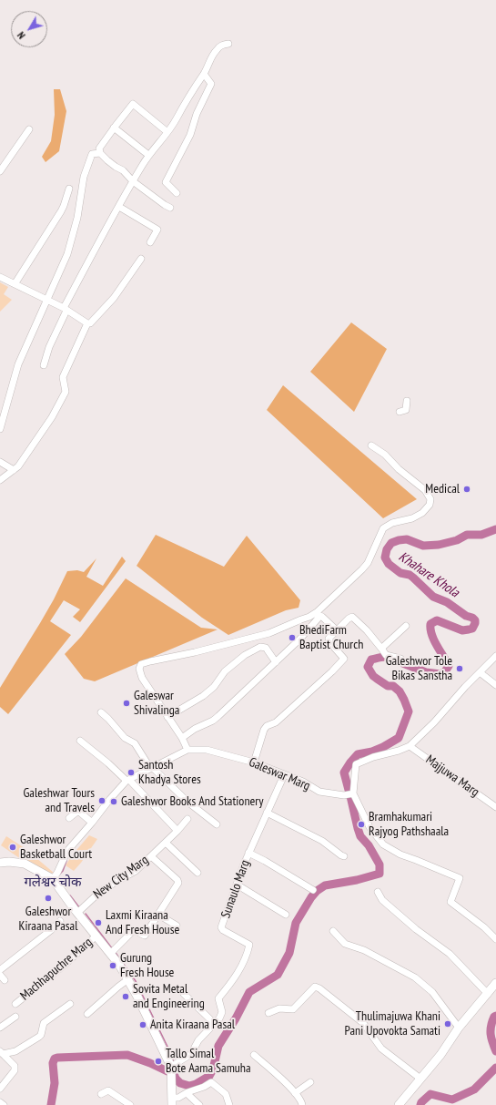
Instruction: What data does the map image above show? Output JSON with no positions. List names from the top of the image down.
{
  "streets": {
    "street": [
      "Galeswar Marg",
      "Majjuwa Marg",
      "New City Marg",
      "Sunaulo Marg",
      "Machhapuchre Marg"
    ]
  },
  "crossings": [
    ["Galeswar Marg", "Sunaulo Marg"]
  ],
  "districts": ["गलेश्वर चोक"],
  "water": ["Khahare Khola"],
  "places": [
    "Medical",
    "BhediFarm Baptist Church",
    "Galeshwor Tole Bikas Sanstha",
    "Galeswar Shivalinga",
    "Santosh Khadya Stores",
    "Galeshwar Tours and Travels",
    "Galeshwor Books And Stationery",
    "Bramhakumari Rajyog Pathshaala",
    "Galeshwor Basketball Court",
    "Galeshwor Kiraana Pasal",
    "Laxmi Kiraana And Fresh House",
    "Gurung Fresh House",
    "Sovita Metal and Engineering",
    "Thulimajuwa Khani Pani Upovokta Samati",
    "Anita Kiraana Pasal",
    "Tallo Simal Bote Aama Samuha"
  ],
  "north": "bottom left"
}
